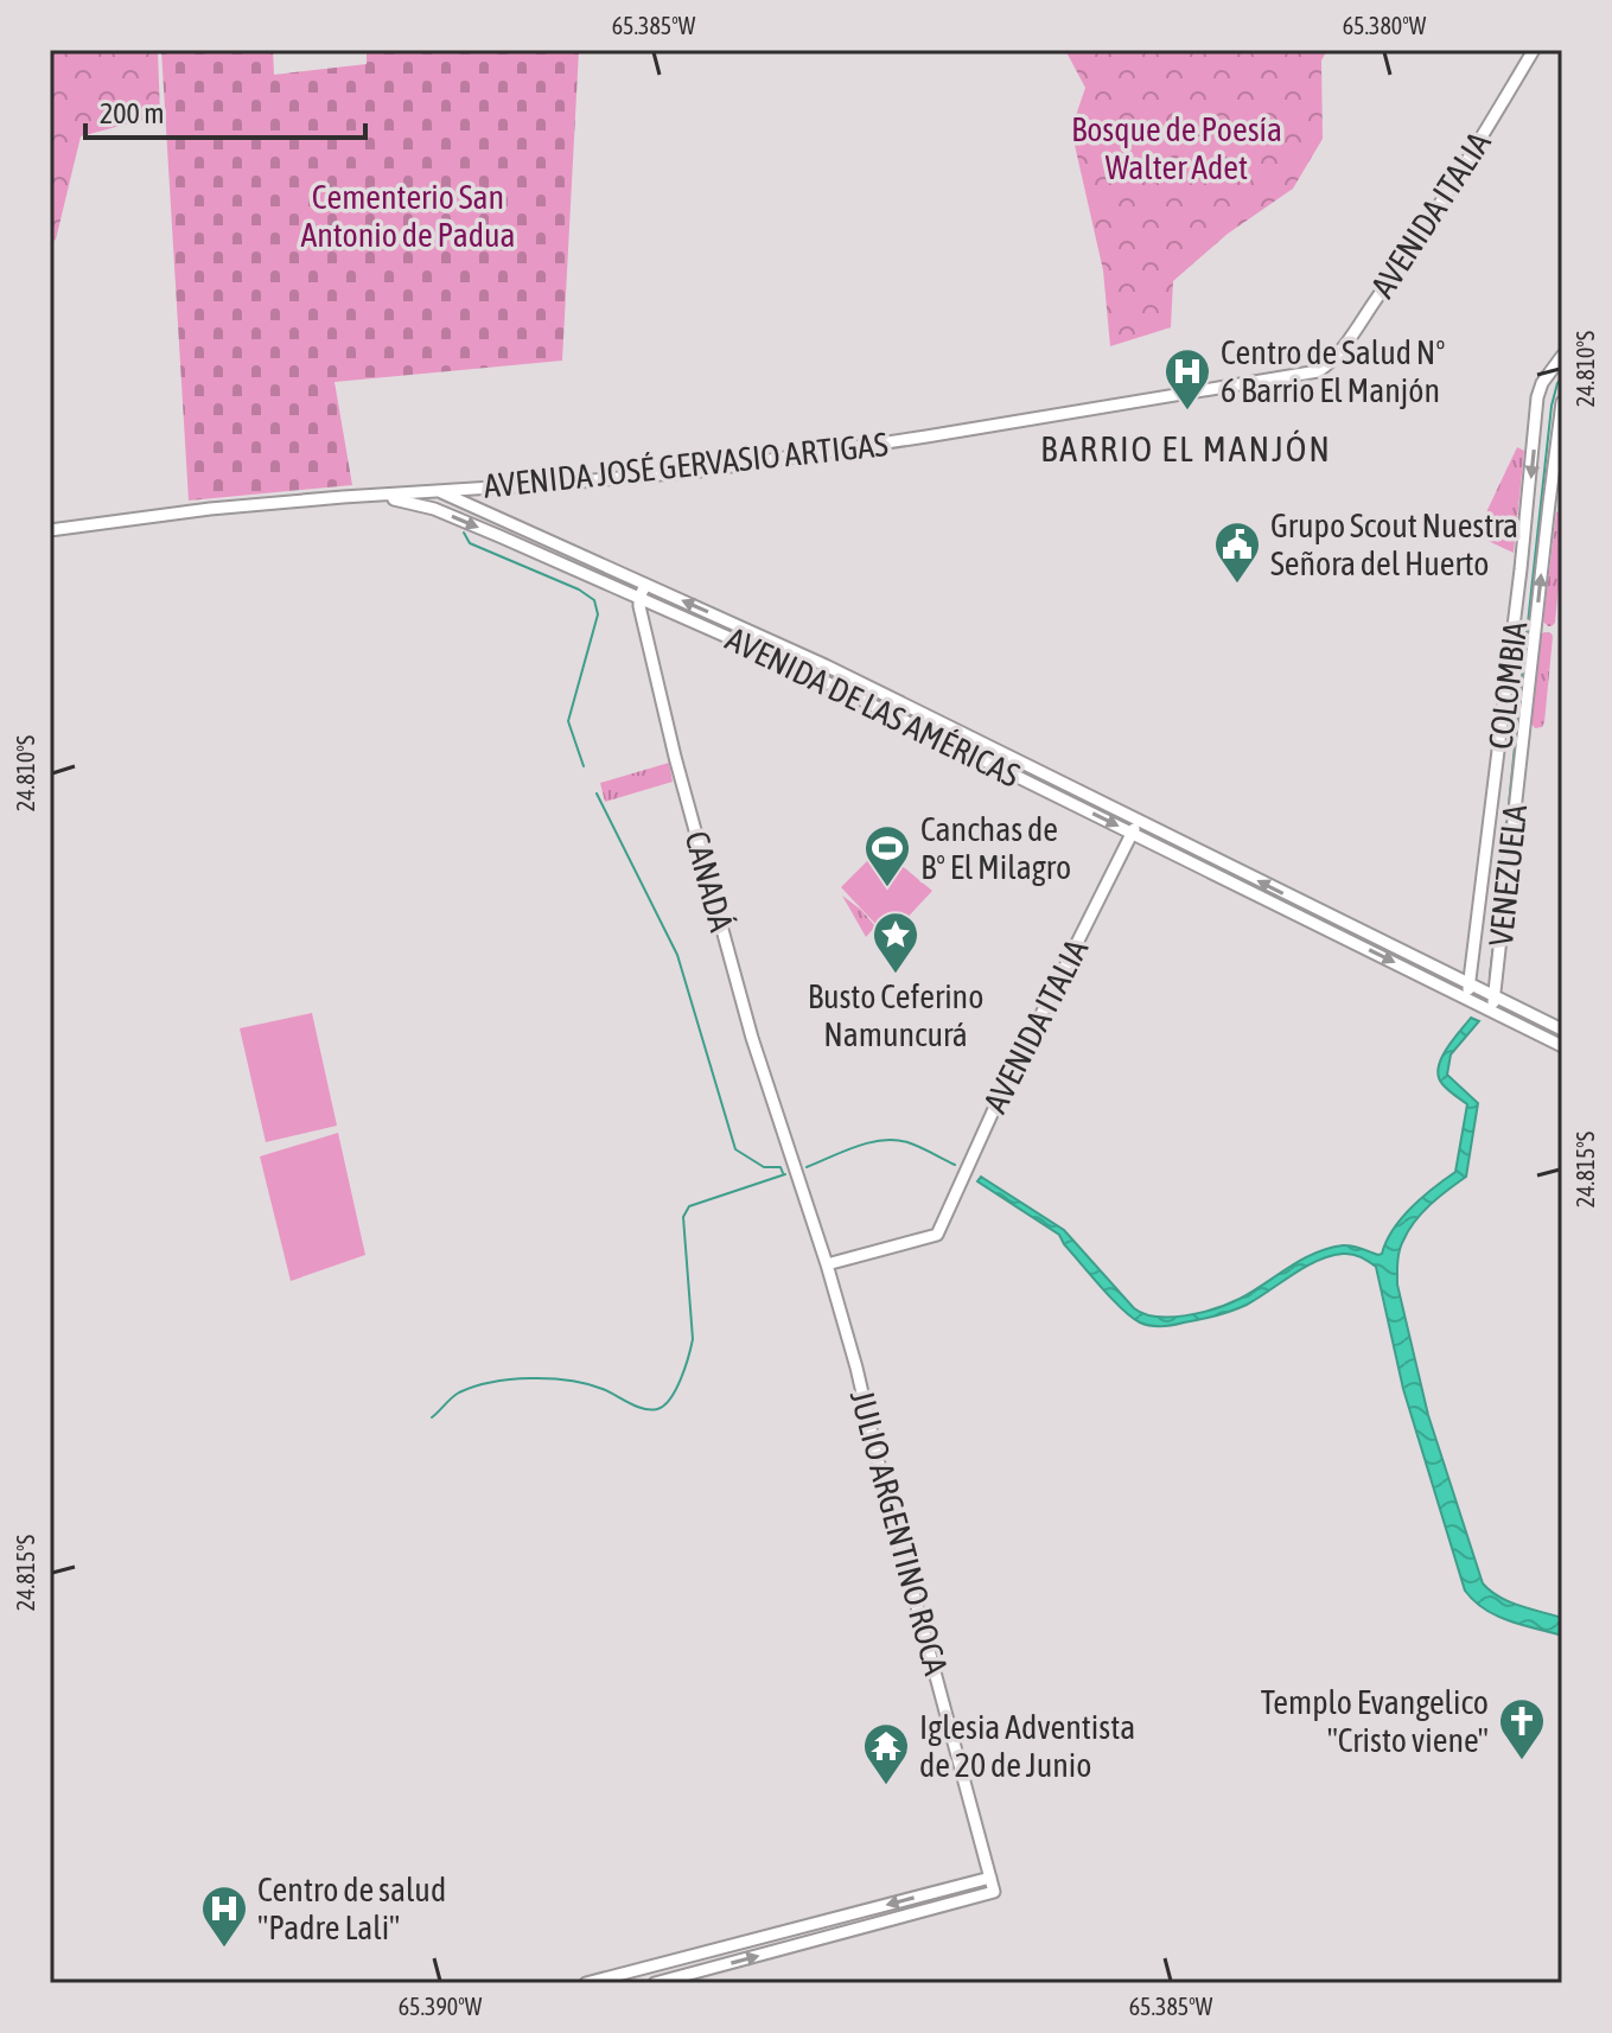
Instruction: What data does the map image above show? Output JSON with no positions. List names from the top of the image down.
{
  "streets": {
    "main road": [
      "AVENIDA ITALIA",
      "AVENIDA JOSÉ GERVASIO ARTIGAS",
      "COLOMBIA",
      "AVENIDA DE LAS AMÉRICAS",
      "VENEZUELA",
      "CANADÁ",
      "JULIO ARGENTINO ROCA"
    ]
  },
  "crossings": [
    ["AVENIDA ITALIA", "AVENIDA JOSÉ GERVASIO ARTIGAS"],
    ["AVENIDA ITALIA", "AVENIDA DE LAS AMÉRICAS"],
    ["AVENIDA ITALIA", "JULIO ARGENTINO ROCA"],
    ["AVENIDA JOSÉ GERVASIO ARTIGAS", "AVENIDA DE LAS AMÉRICAS"],
    ["COLOMBIA", "AVENIDA DE LAS AMÉRICAS"],
    ["AVENIDA DE LAS AMÉRICAS", "VENEZUELA"],
    ["AVENIDA DE LAS AMÉRICAS", "CANADÁ"],
    ["CANADÁ", "JULIO ARGENTINO ROCA"]
  ],
  "one_way": ["COLOMBIA", "VENEZUELA"],
  "districts": ["BARRIO EL MANJÓN"],
  "parks": ["Bosque de Poesía Walter Adet", "Cementerio San Antonio de Padua"],
  "places": {
    "hospital": ["Centro de Salud Nº 6 Barrio El Manjón", "Centro de salud \"Padre Lali\""],
    "public building": ["Grupo Scout Nuestra Señora del Huerto"],
    "sports": ["Canchas de B° El Milagro"],
    "place": ["Busto Ceferino Namuncurá"],
    "church": ["Templo Evangelico \"Cristo viene\""],
    "temple": ["Iglesia Adventista de 20 de Junio"]
  },
  "scale_bar": "200 m",
  "coordinates": [
    "65.385°W",
    "65.380°W",
    "24.810°S",
    "24.815°S",
    "65.390°W"
  ]
}
